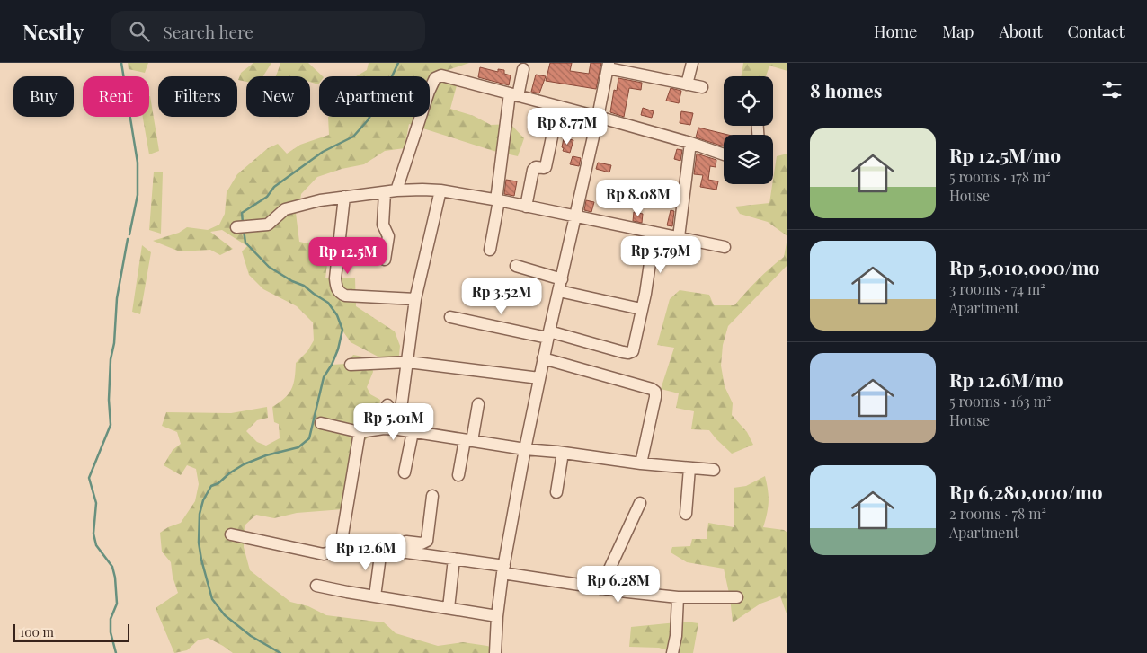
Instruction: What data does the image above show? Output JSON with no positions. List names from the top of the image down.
{
  "scale_bar": "100 m",
  "page": {
    "header": "Nestly",
    "search": "Search here",
    "nav": [
      "Home",
      "Map",
      "About",
      "Contact"
    ],
    "heading": "8 homes",
    "chip": [
      "Buy",
      "Rent",
      "Filters",
      "New",
      "Apartment"
    ],
    "price": [
      "Rp 8.77M",
      "Rp 8.08M",
      "Rp 5.79M",
      "Rp 12.5M",
      "Rp 3.52M",
      "Rp 5.01M",
      "Rp 12.6M",
      "Rp 6.28M"
    ],
    "list": [
      {
        "name": "Rp 12.5M/mo",
        "note": "5 rooms · 178 m² · House"
      },
      {
        "name": "Rp 5,010,000/mo",
        "note": "3 rooms · 74 m² · Apartment"
      },
      {
        "name": "Rp 12.6M/mo",
        "note": "5 rooms · 163 m² · House"
      },
      {
        "name": "Rp 6,280,000/mo",
        "note": "2 rooms · 78 m² · Apartment"
      }
    ],
    "scale": "100 m"
  }
}
